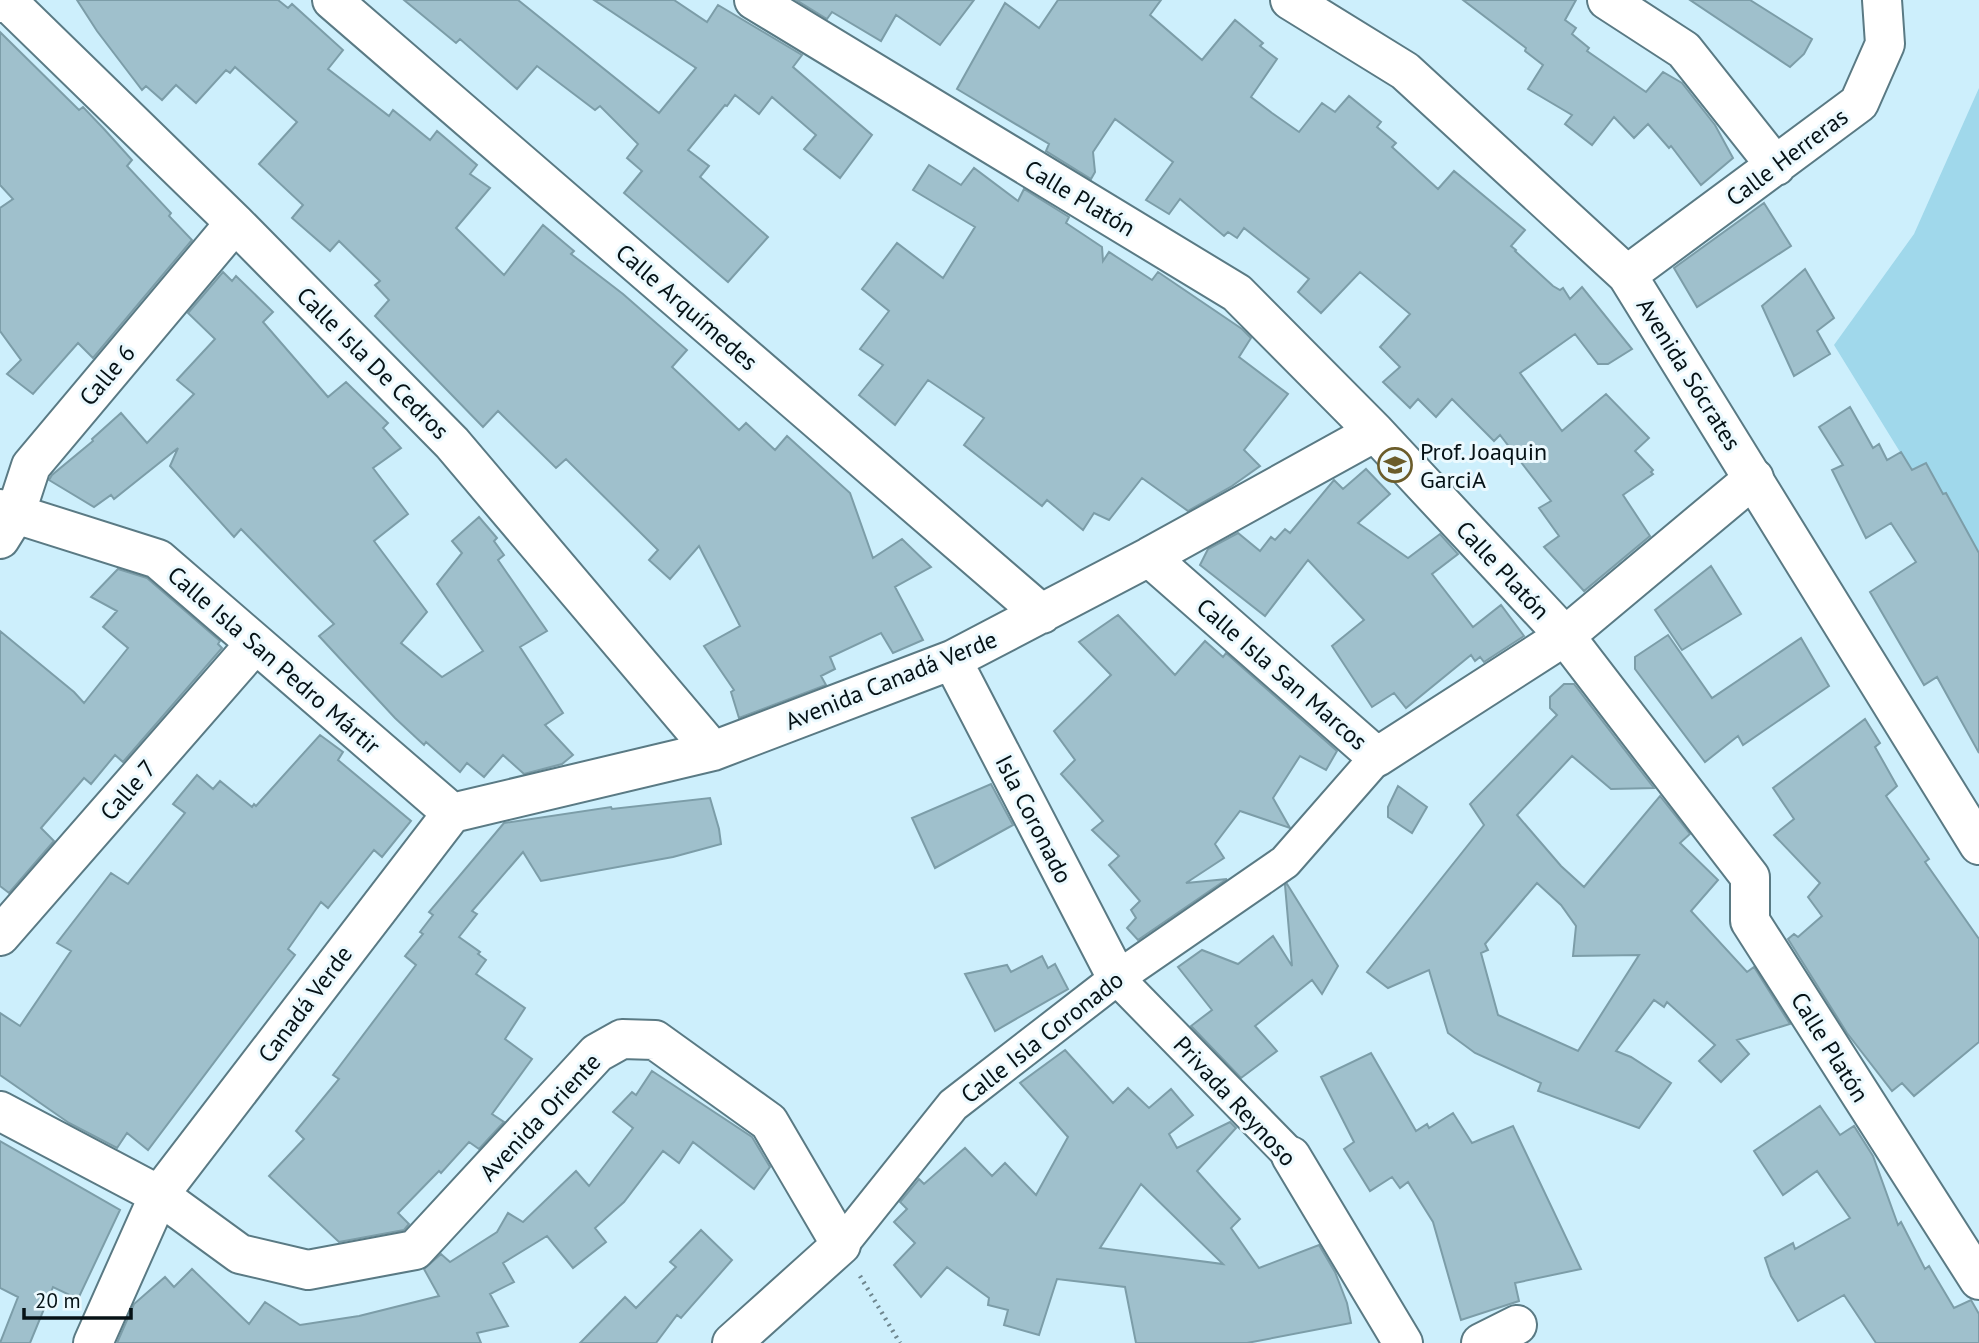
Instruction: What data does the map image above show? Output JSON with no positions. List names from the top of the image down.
{
  "streets": {
    "street": [
      "Calle Herreras",
      "Calle Platón",
      "Calle Arquímedes",
      "Calle Isla De Cedros",
      "Avenida Sócrates",
      "Calle 6",
      "Calle Isla San Pedro Mártir",
      "Calle Isla San Marcos",
      "Avenida Canadá Verde",
      "Calle 7",
      "Isla Coronado",
      "Canadá Verde",
      "Calle Isla Coronado",
      "Privada Reynoso",
      "Avenida Oriente"
    ]
  },
  "crossings": [
    ["Calle Herreras", "Avenida Sócrates"],
    ["Calle Platón", "Calle Isla San Marcos"],
    ["Calle Platón", "Avenida Canadá Verde"],
    ["Calle Arquímedes", "Avenida Canadá Verde"],
    ["Calle Isla De Cedros", "Calle 6"],
    ["Calle Isla De Cedros", "Avenida Canadá Verde"],
    ["Avenida Sócrates", "Calle Isla San Marcos"],
    ["Calle 6", "Calle Isla San Pedro Mártir"],
    ["Calle Isla San Pedro Mártir", "Avenida Canadá Verde"],
    ["Calle Isla San Pedro Mártir", "Calle 7"],
    ["Calle Isla San Pedro Mártir", "Canadá Verde"],
    ["Calle Isla San Marcos", "Avenida Canadá Verde"],
    ["Calle Isla San Marcos", "Calle Isla Coronado"],
    ["Avenida Canadá Verde", "Isla Coronado"],
    ["Avenida Canadá Verde", "Canadá Verde"],
    ["Isla Coronado", "Calle Isla Coronado"],
    ["Isla Coronado", "Privada Reynoso"],
    ["Canadá Verde", "Avenida Oriente"],
    ["Calle Isla Coronado", "Privada Reynoso"],
    ["Calle Isla Coronado", "Avenida Oriente"]
  ],
  "places": {
    "school or university": ["Prof. Joaquin GarciA"]
  },
  "scale_bar": "20 m"
}
